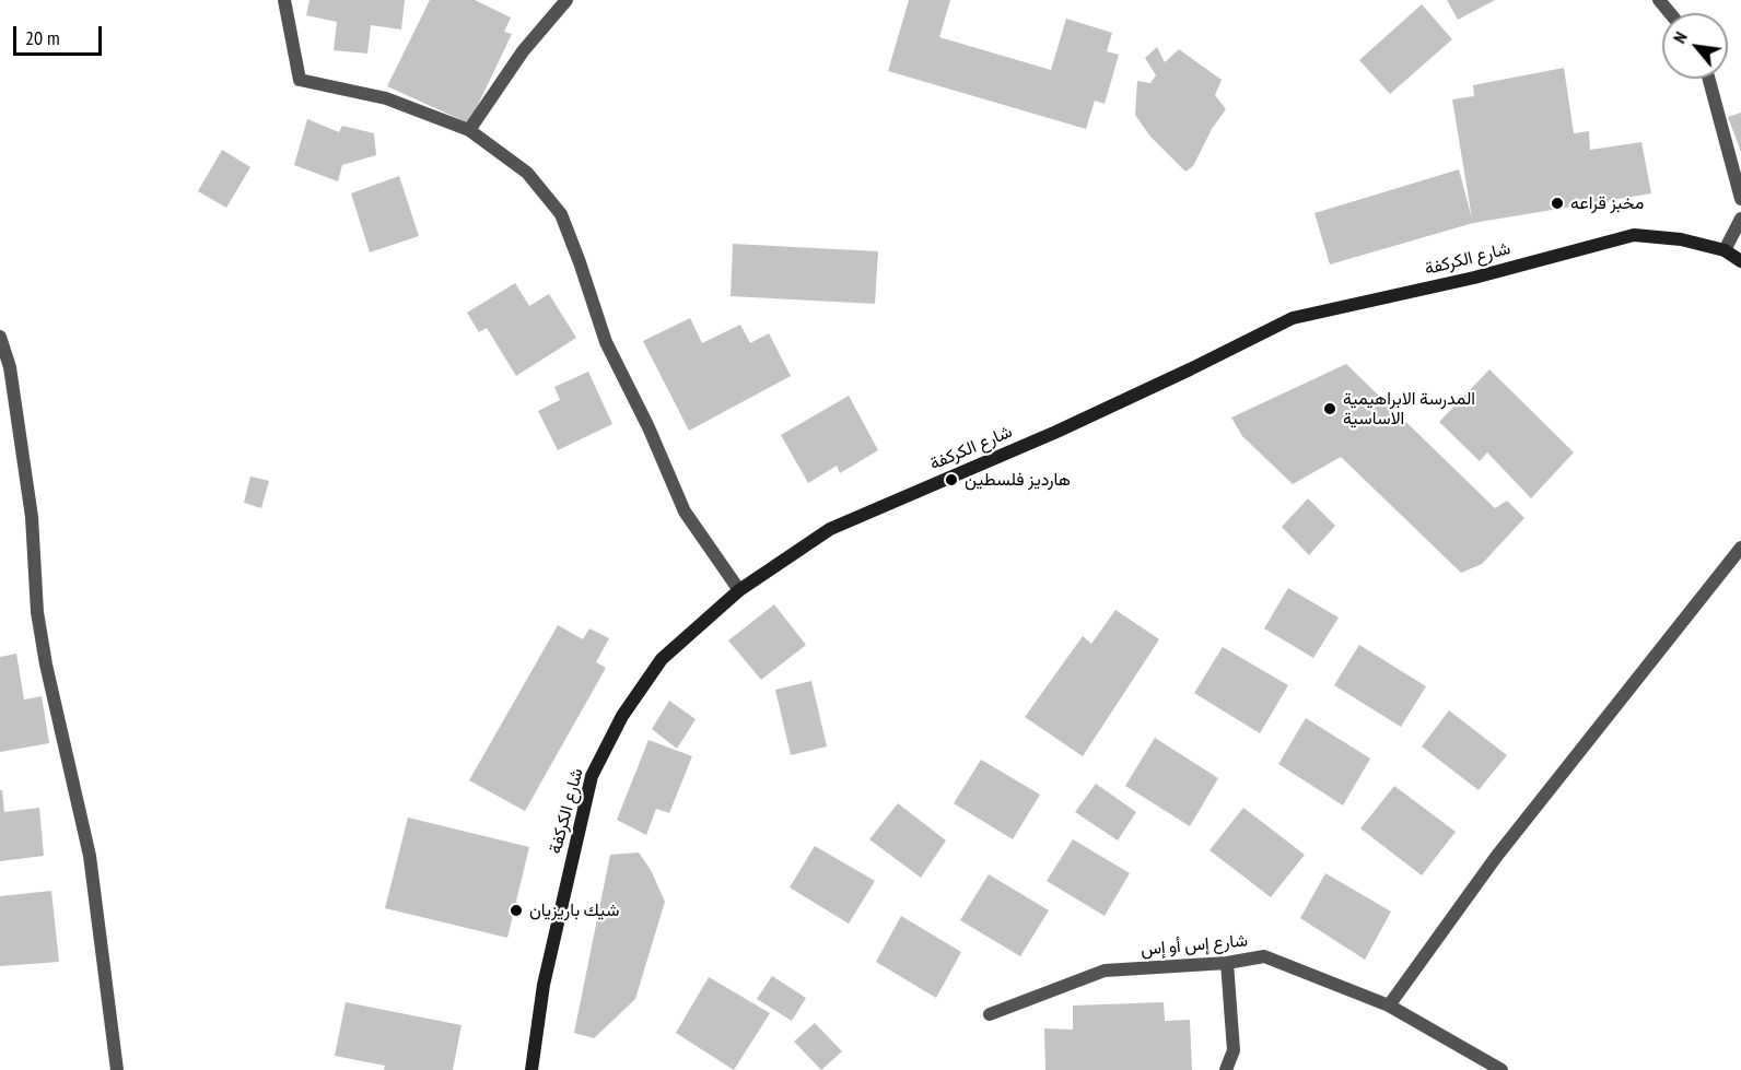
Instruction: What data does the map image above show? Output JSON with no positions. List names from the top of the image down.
{
  "streets": {
    "street": ["شارع الكركفة", "شارع إس أو إس"]
  },
  "places": [
    "مخبز قراعه",
    "المدرسة الابراهيمية الاساسية",
    "هارديز فلسطين",
    "شيك باريزيان"
  ],
  "scale_bar": "20 m",
  "north": "top left"
}
